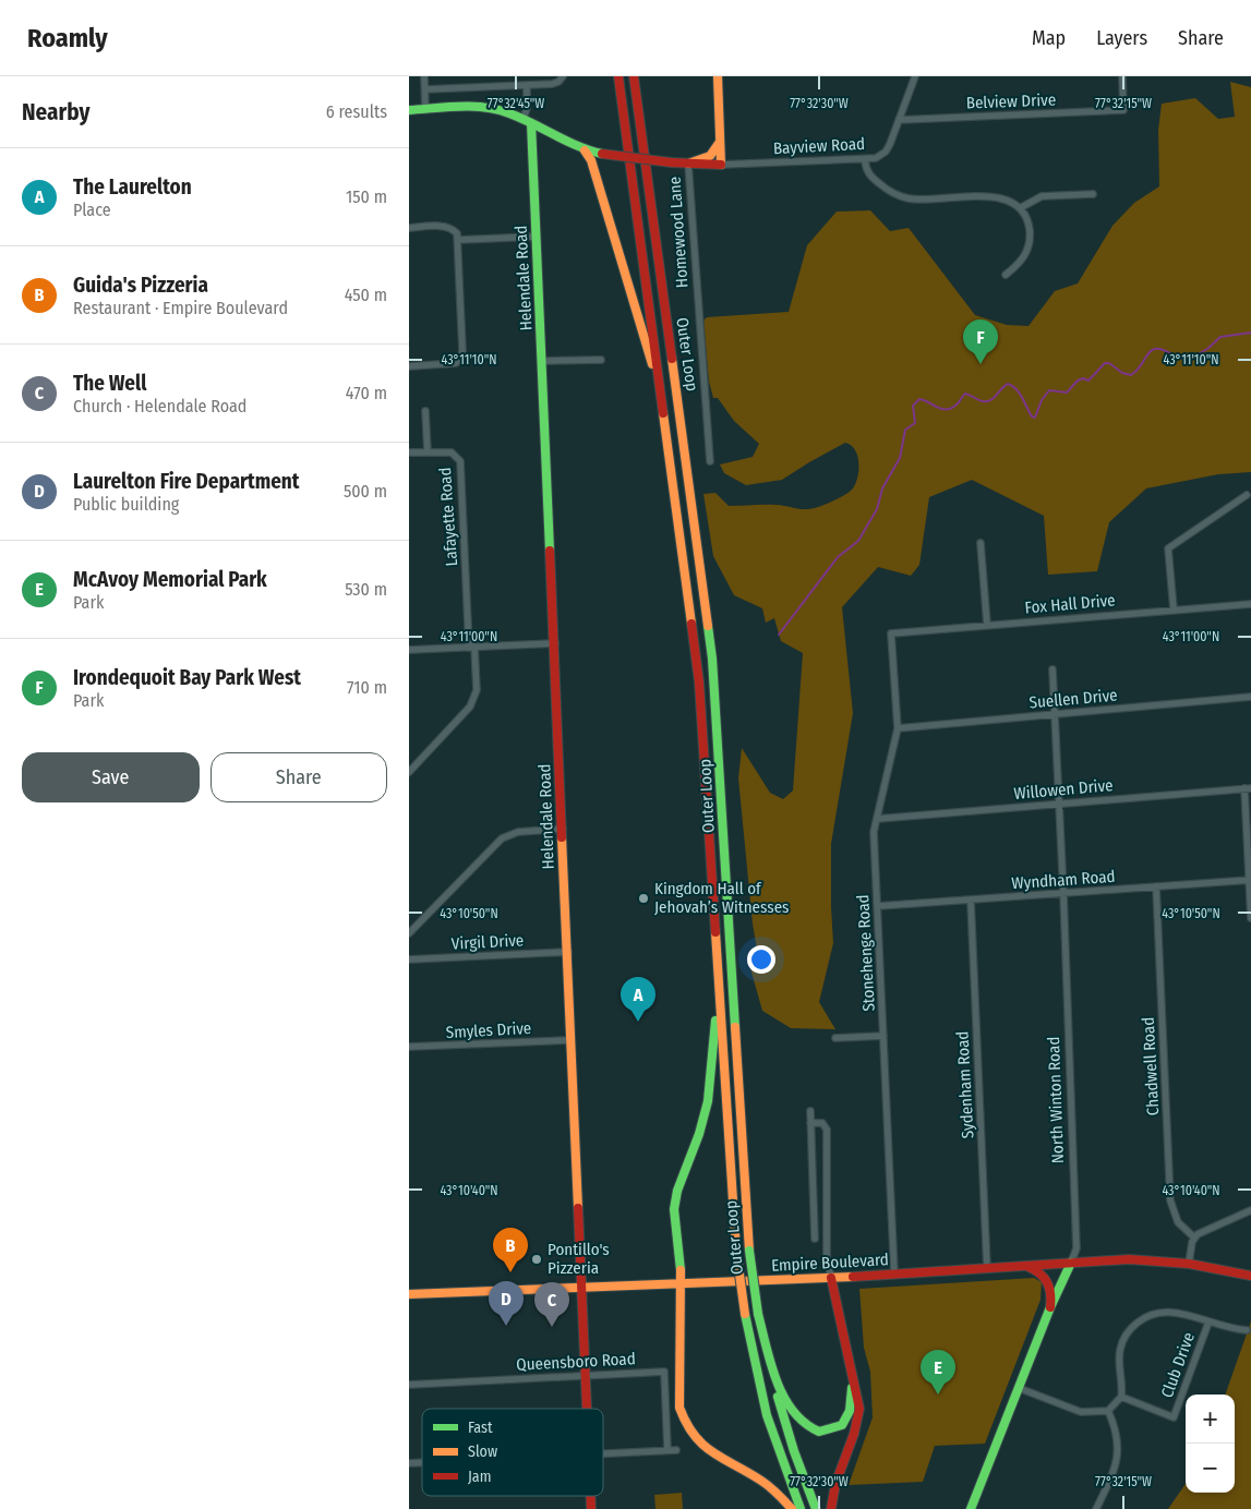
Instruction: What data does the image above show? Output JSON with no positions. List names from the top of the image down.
{
  "streets": {
    "main road": [
      "Bayview Road",
      "Helendale Road",
      "Outer Loop",
      "North Winton Road",
      "Empire Boulevard"
    ],
    "street": [
      "Belview Drive",
      "Homewood Lane",
      "Lafayette Road",
      "Fox Hall Drive",
      "Suellen Drive",
      "Willowen Drive",
      "Wyndham Road",
      "Virgil Drive",
      "Stonehenge Road",
      "Smyles Drive",
      "Chadwell Road",
      "Sydenham Road",
      "Queensboro Road",
      "Club Drive"
    ]
  },
  "crossings": [
    ["Belview Drive", "Bayview Road"],
    ["Bayview Road", "Homewood Lane"],
    ["Bayview Road", "Helendale Road"],
    ["Helendale Road", "Virgil Drive"],
    ["Helendale Road", "Smyles Drive"],
    ["Helendale Road", "Empire Boulevard"],
    ["Helendale Road", "Queensboro Road"],
    ["Fox Hall Drive", "Stonehenge Road"],
    ["Suellen Drive", "Stonehenge Road"],
    ["Suellen Drive", "North Winton Road"],
    ["Willowen Drive", "Stonehenge Road"],
    ["Willowen Drive", "North Winton Road"],
    ["Wyndham Road", "Stonehenge Road"],
    ["Wyndham Road", "Chadwell Road"],
    ["Wyndham Road", "Sydenham Road"],
    ["Wyndham Road", "North Winton Road"],
    ["Stonehenge Road", "Empire Boulevard"],
    ["Sydenham Road", "Empire Boulevard"],
    ["North Winton Road", "Empire Boulevard"]
  ],
  "places": ["Kingdom Hall of Jehovah’s Witnesses", "Pontillo's Pizzeria"],
  "legend": ["Fast", "Slow", "Jam"],
  "page": {
    "header": "Roamly",
    "nav": ["Map", "Layers", "Share"],
    "heading": ["Nearby", "6 results"],
    "list": [
      {
        "mark": "A",
        "name": "The Laurelton",
        "note": "Place",
        "value": "150 m"
      },
      {
        "mark": "B",
        "name": "Guida's Pizzeria",
        "note": "Restaurant · Empire Boulevard",
        "value": "450 m"
      },
      {
        "mark": "C",
        "name": "The Well",
        "note": "Church · Helendale Road",
        "value": "470 m"
      },
      {
        "mark": "D",
        "name": "Laurelton Fire Department",
        "note": "Public building",
        "value": "500 m"
      },
      {
        "mark": "E",
        "name": "McAvoy Memorial Park",
        "note": "Park",
        "value": "530 m"
      },
      {
        "mark": "F",
        "name": "Irondequoit Bay Park West",
        "note": "Park",
        "value": "710 m"
      }
    ],
    "pins": [
      "F",
      "A",
      "B",
      "D",
      "C",
      "E"
    ],
    "buttons": ["Save", "Share"],
    "map_buttons": ["+", "−"]
  },
  "coordinates": [
    "77°32'45\"W",
    "77°32'30\"W",
    "77°32'15\"W",
    "43°11'10\"N",
    "43°11'00\"N",
    "43°10'50\"N",
    "43°10'40\"N"
  ]
}
